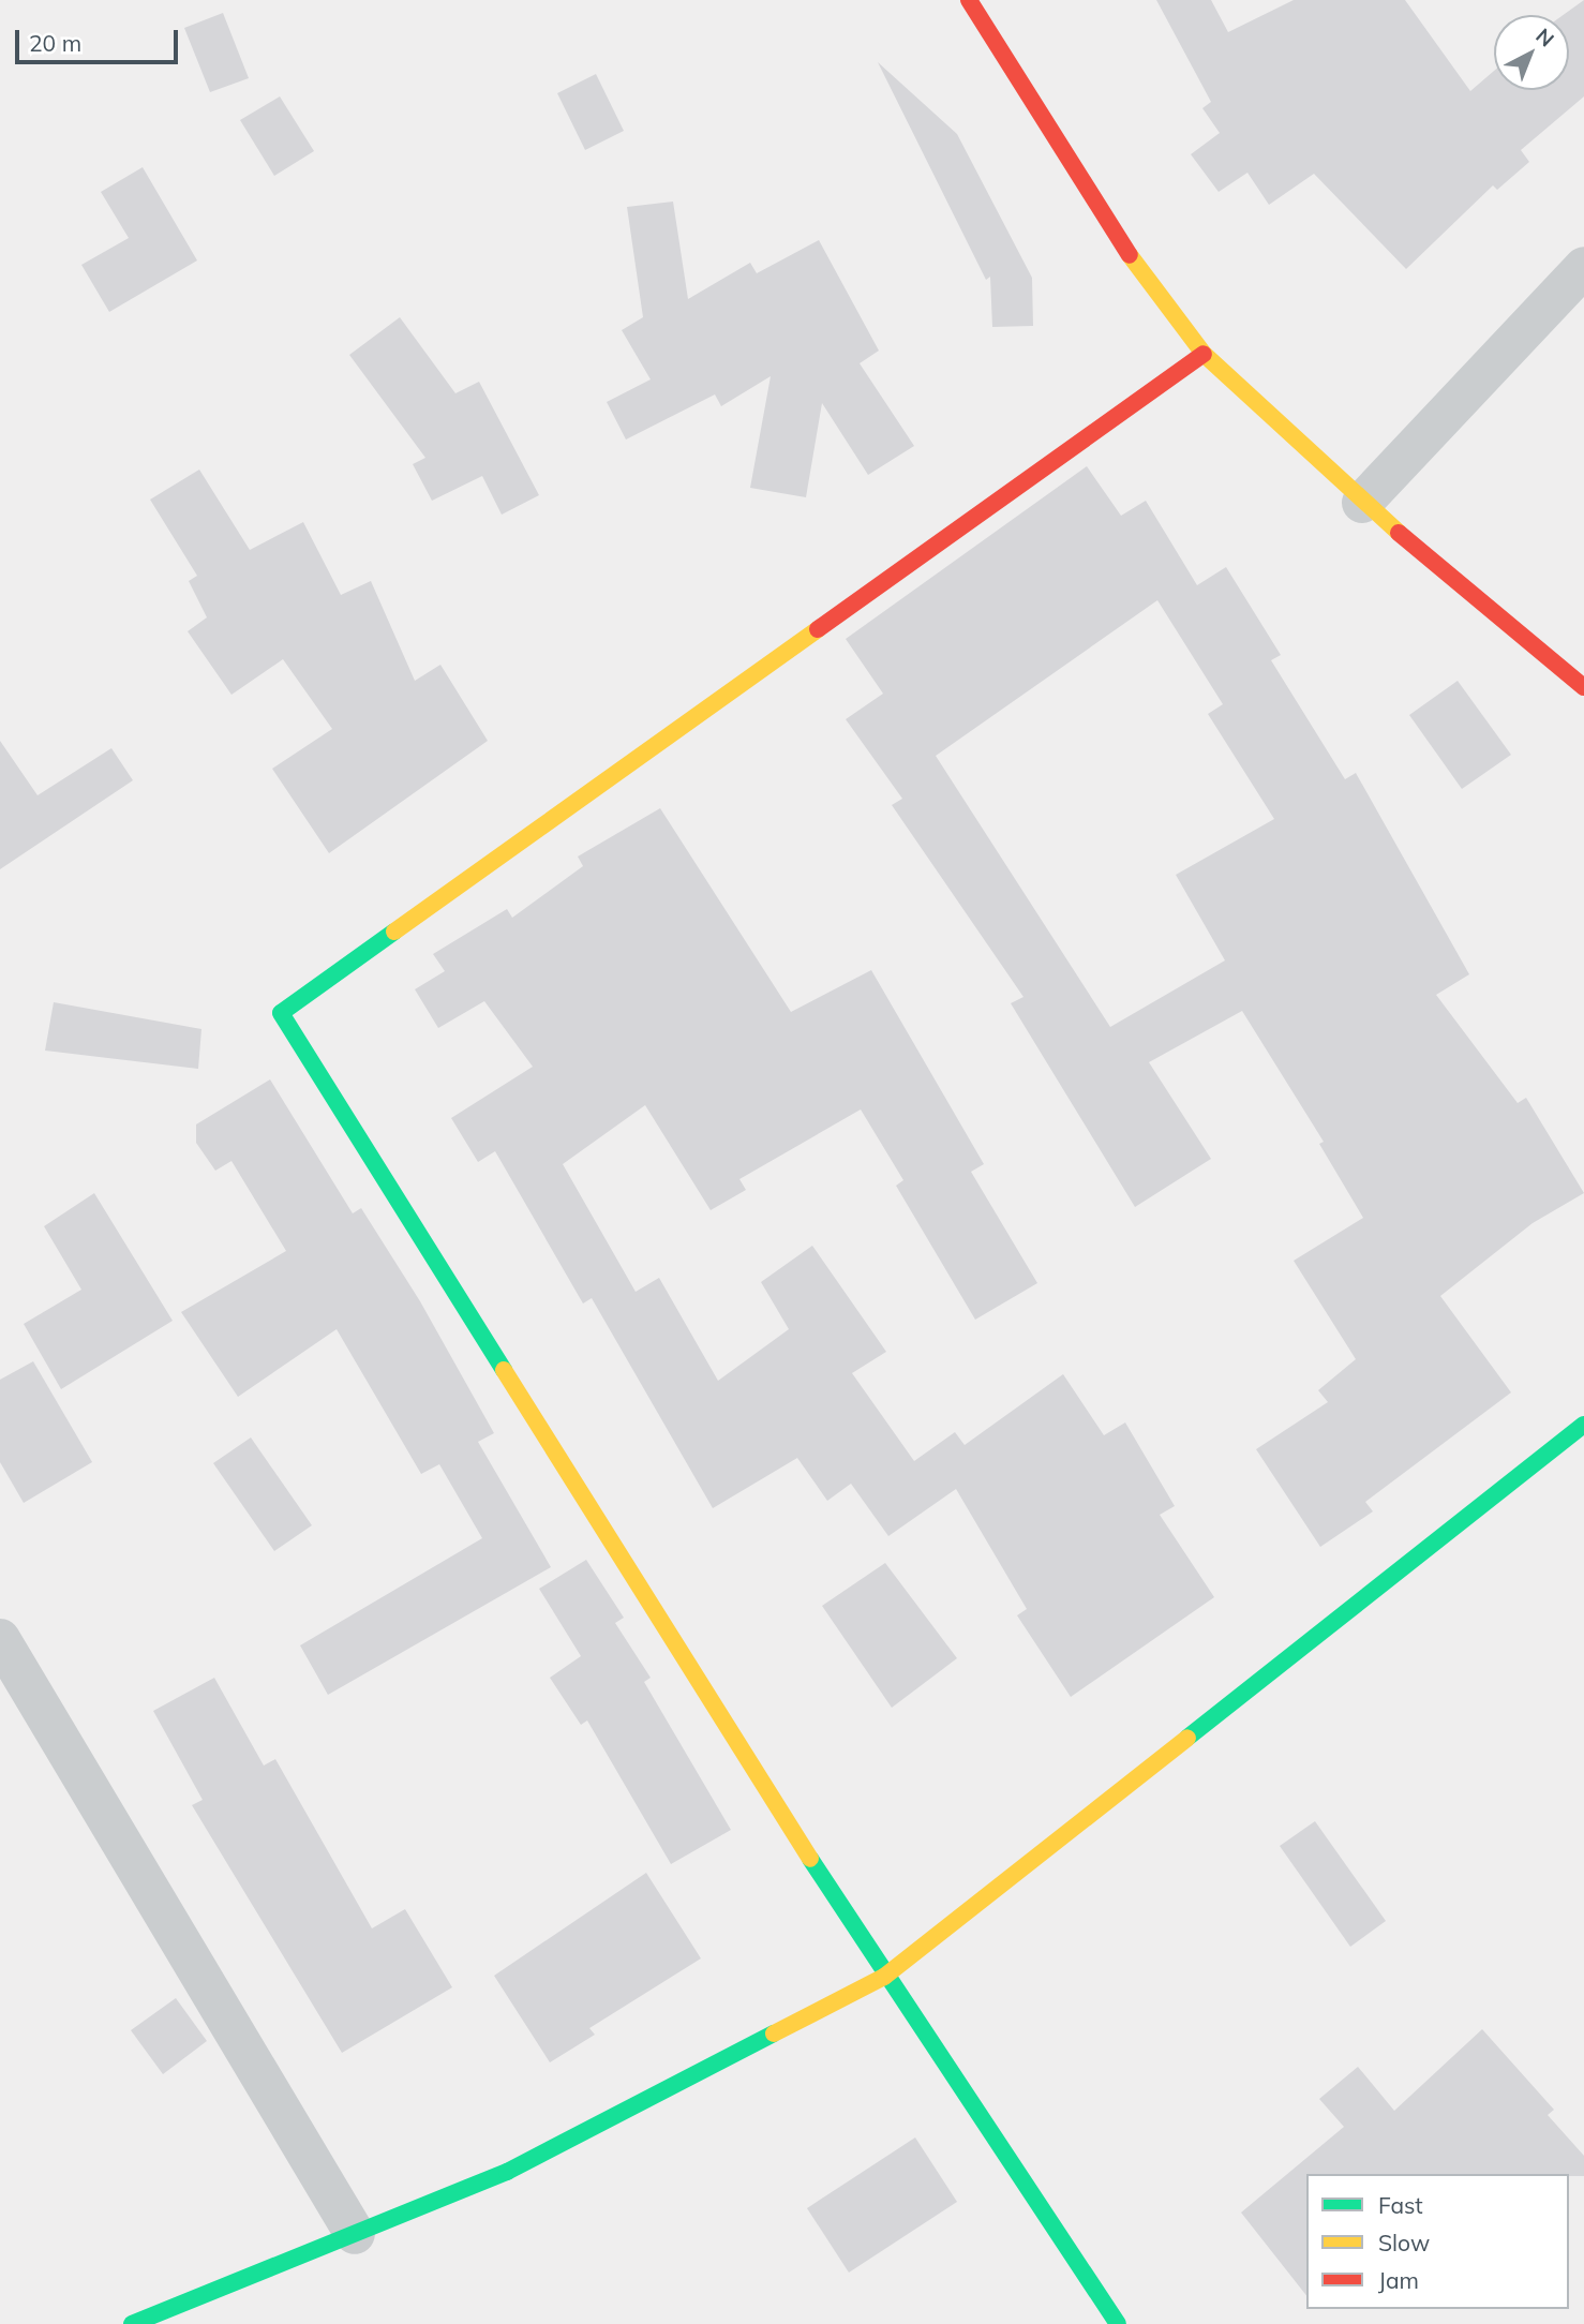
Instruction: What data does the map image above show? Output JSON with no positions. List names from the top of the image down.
{
  "legend": ["Fast", "Slow", "Jam"],
  "scale_bar": "20 m",
  "north": "top right"
}
